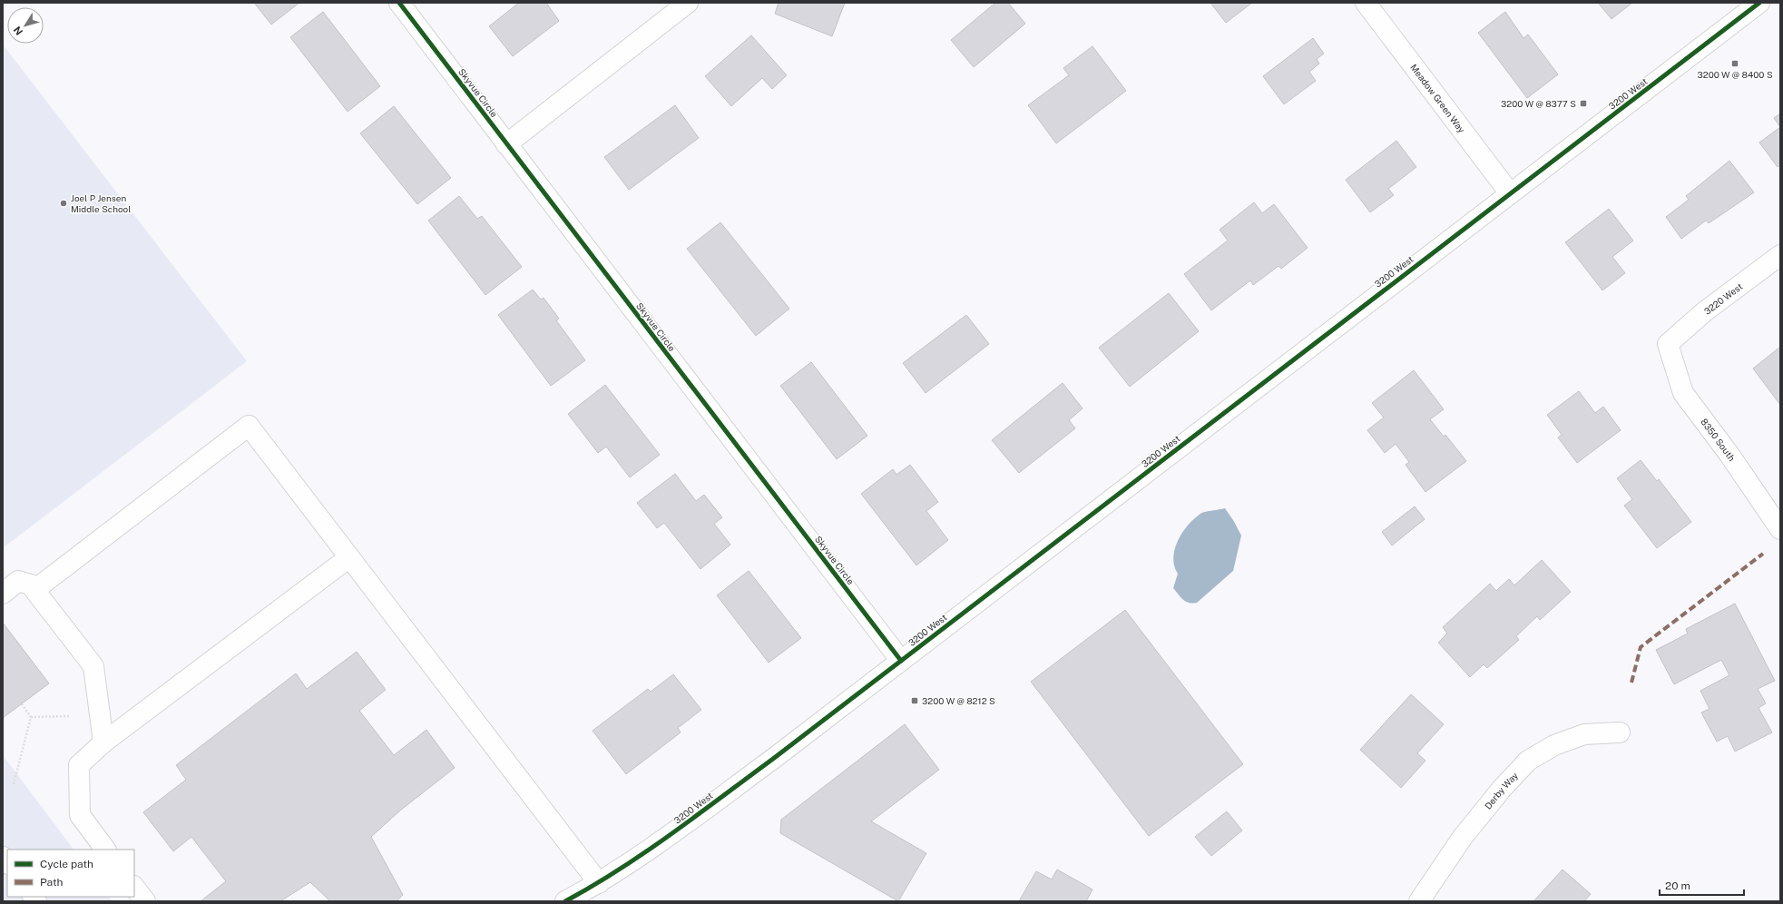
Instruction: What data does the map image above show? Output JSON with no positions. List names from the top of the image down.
{
  "streets": {
    "street": [
      "Skyvue Circle",
      "3200 West",
      "Meadow Green Way",
      "3220 West",
      "8350 South",
      "Derby Way"
    ]
  },
  "crossings": [
    ["Skyvue Circle", "3200 West"],
    ["3200 West", "Meadow Green Way"],
    ["3220 West", "8350 South"]
  ],
  "places": {
    "transit": ["3200 W @ 8400 S", "3200 W @ 8377 S", "3200 W @ 8212 S"],
    "other": ["Joel P Jensen Middle School"]
  },
  "legend": ["Cycle path", "Path"],
  "scale_bar": "20 m",
  "north": "bottom left"
}
